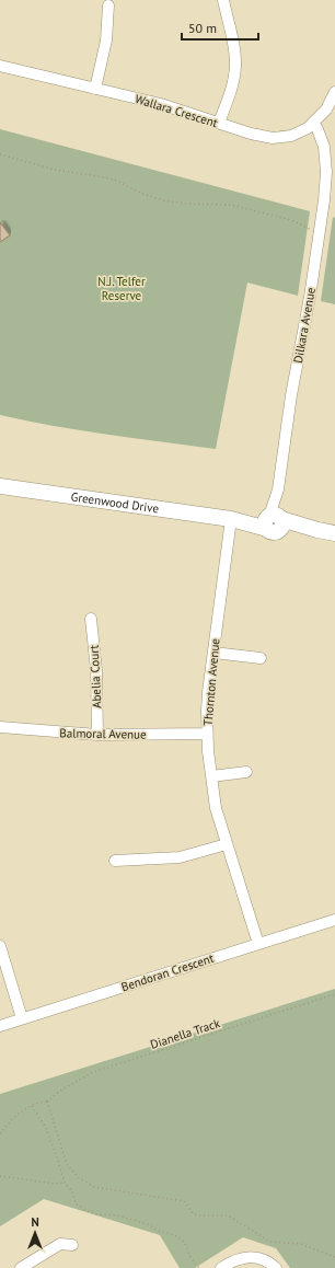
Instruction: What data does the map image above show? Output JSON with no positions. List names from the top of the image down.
{
  "streets": {
    "street": [
      "Wallara Crescent",
      "Dilkara Avenue",
      "Greenwood Drive",
      "Abelia Court",
      "Thornton Avenue",
      "Balmoral Avenue",
      "Bendoran Crescent"
    ],
    "path": ["Dianella Track"]
  },
  "crossings": [
    ["Wallara Crescent", "Dilkara Avenue"],
    ["Dilkara Avenue", "Greenwood Drive"],
    ["Greenwood Drive", "Thornton Avenue"],
    ["Abelia Court", "Balmoral Avenue"],
    ["Thornton Avenue", "Balmoral Avenue"],
    ["Thornton Avenue", "Bendoran Crescent"]
  ],
  "parks": ["N.J. Telfer Reserve"],
  "scale_bar": "50 m",
  "north": "top"
}
